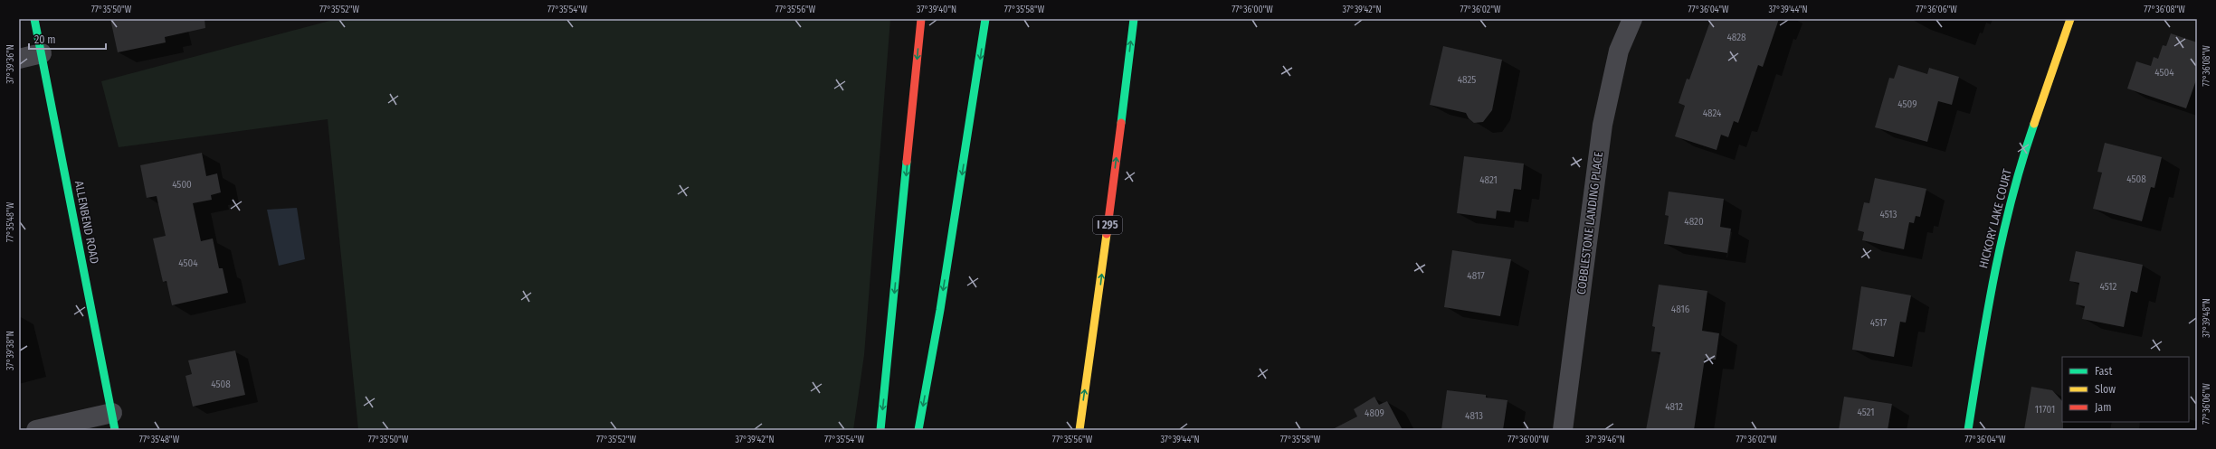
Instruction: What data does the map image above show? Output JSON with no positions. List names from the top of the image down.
{
  "streets": {
    "main road": ["HICKORY LAKE COURT", "ALLENBEND ROAD", "I 295"],
    "street": ["COBBLESTONE LANDING PLACE"]
  },
  "house_numbers": [
    "4828",
    "4504",
    "4825",
    "4509",
    "4824",
    "4508",
    "4821",
    "4500",
    "4513",
    "4820",
    "4504",
    "4817",
    "4512",
    "4816",
    "4517",
    "4508",
    "4812",
    "11701",
    "4521",
    "4809",
    "4813"
  ],
  "legend": ["Fast", "Slow", "Jam"],
  "scale_bar": "20 m",
  "coordinates": [
    "77°35'50\"W",
    "77°35'52\"W",
    "77°35'54\"W",
    "77°35'56\"W",
    "37°39'40\"N",
    "77°35'58\"W",
    "77°36'00\"W",
    "37°39'42\"N",
    "77°36'02\"W",
    "77°36'04\"W",
    "37°39'44\"N",
    "77°36'06\"W",
    "77°36'08\"W",
    "37°39'36\"N",
    "77°35'48\"W",
    "37°39'48\"N",
    "37°39'38\"N",
    "37°39'46\"N"
  ]
}
